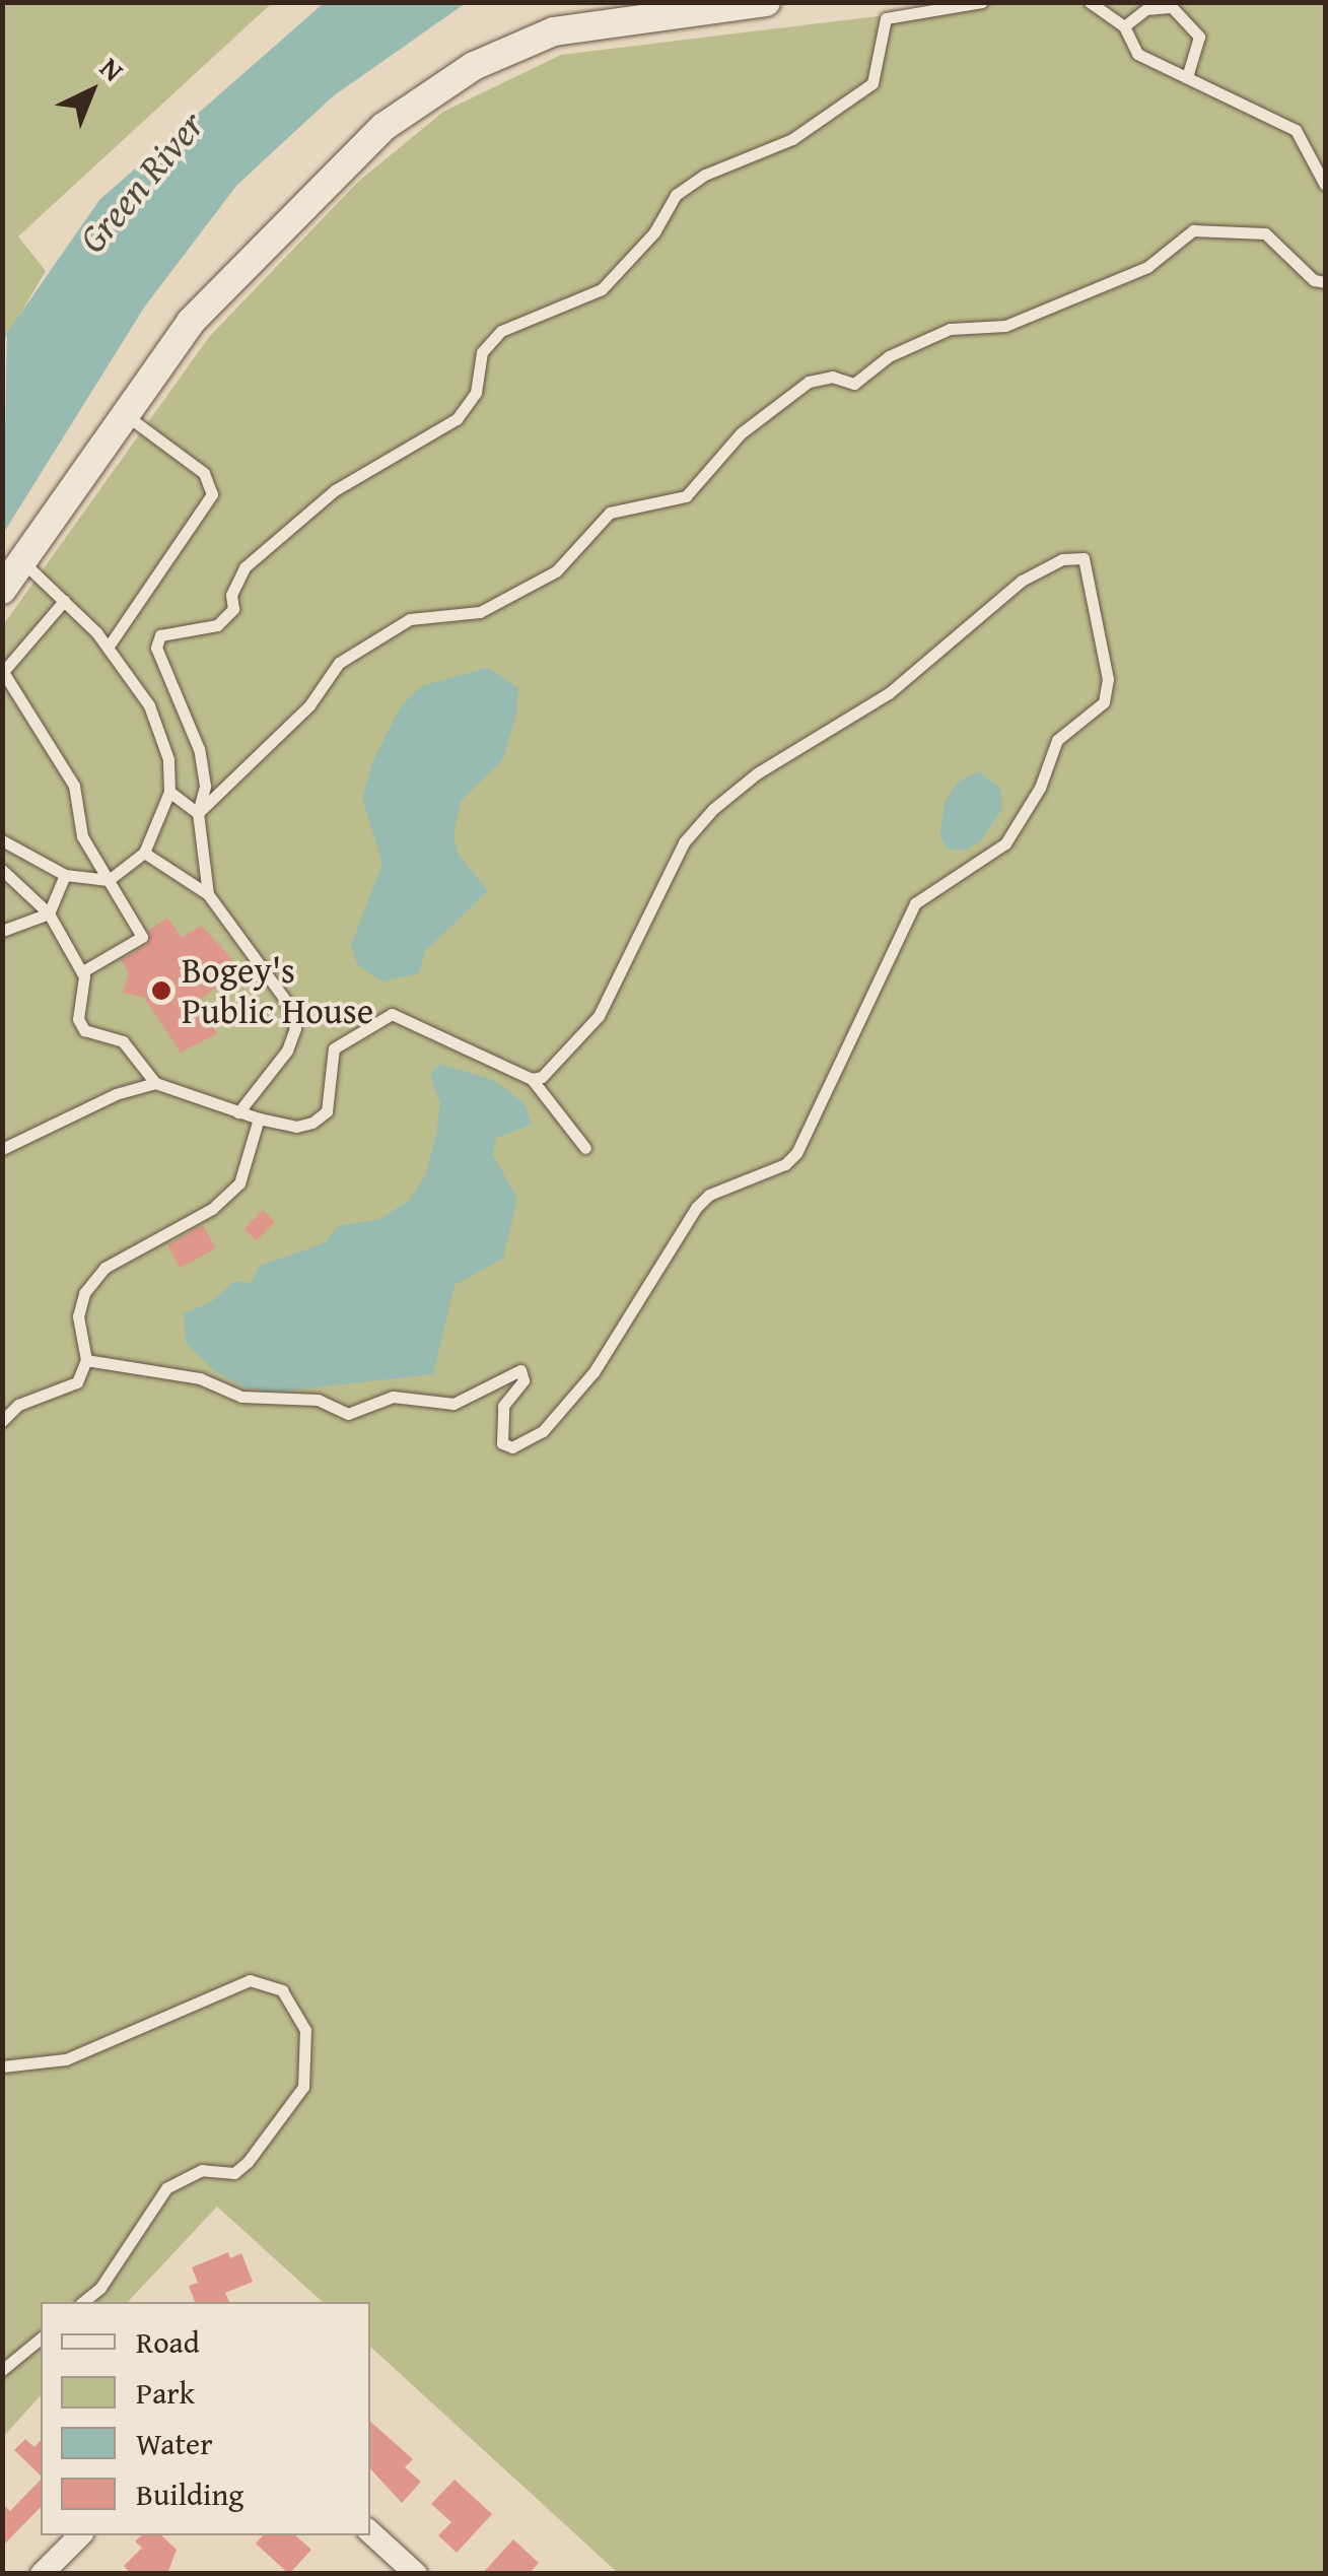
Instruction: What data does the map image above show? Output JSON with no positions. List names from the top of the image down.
{
  "water": ["Green River"],
  "places": ["Bogey's Public House"],
  "legend": [
    "Road",
    "Park",
    "Water",
    "Building"
  ],
  "north": "top right"
}
